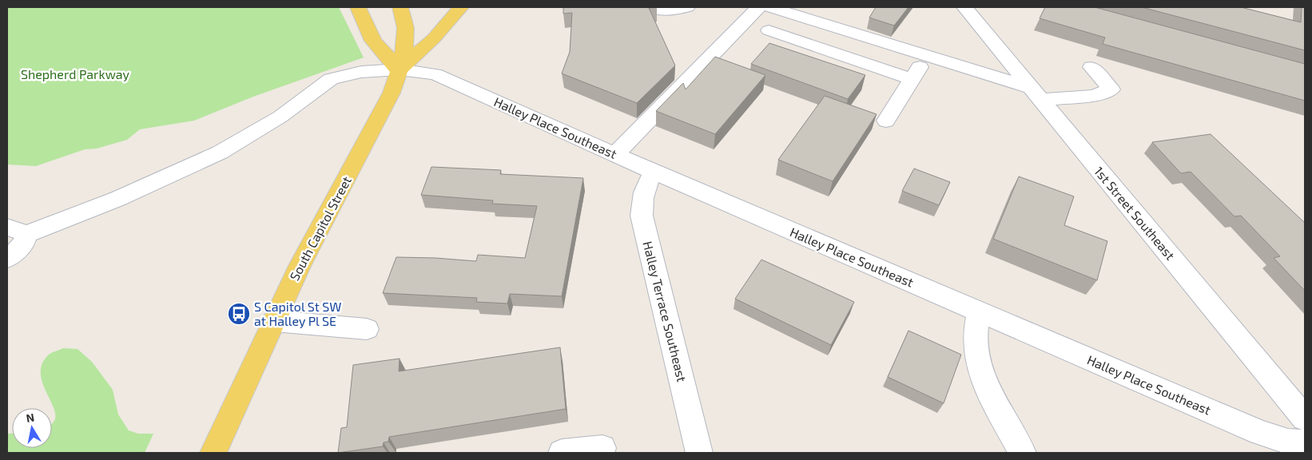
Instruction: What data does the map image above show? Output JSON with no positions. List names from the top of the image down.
{
  "streets": {
    "main road": ["South Capitol Street"],
    "street": ["Halley Place Southeast", "1st Street Southeast", "Halley Terrace Southeast"]
  },
  "crossings": [
    ["Halley Place Southeast", "South Capitol Street"],
    ["Halley Place Southeast", "Halley Terrace Southeast"]
  ],
  "parks": ["Shepherd Parkway"],
  "places": {
    "bus stop": ["S Capitol St SW at Halley Pl SE"]
  },
  "north": "top"
}
